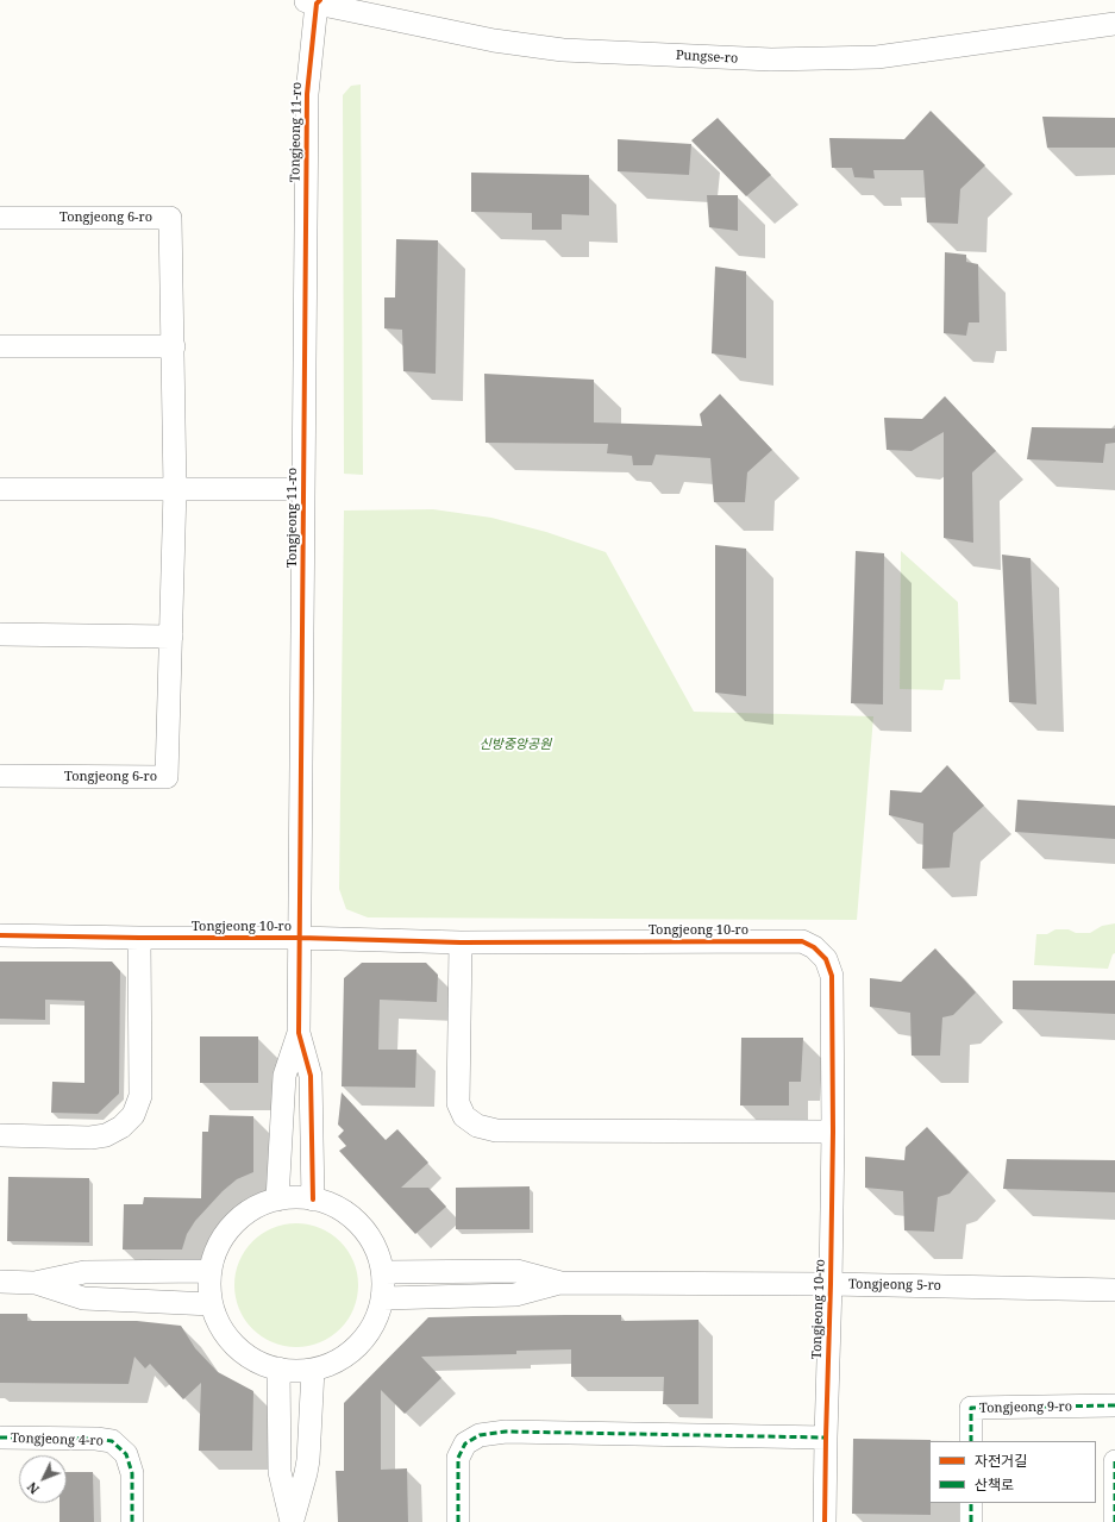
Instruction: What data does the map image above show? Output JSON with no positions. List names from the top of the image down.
{
  "streets": {
    "street": [
      "Pungse-ro",
      "Tongjeong 11-ro",
      "Tongjeong 6-ro",
      "Tongjeong 10-ro",
      "Tongjeong 5-ro",
      "Tongjeong 9-ro",
      "Tongjeong 4-ro"
    ]
  },
  "crossings": [
    ["Pungse-ro", "Tongjeong 11-ro"],
    ["Tongjeong 11-ro", "Tongjeong 10-ro"],
    ["Tongjeong 10-ro", "Tongjeong 5-ro"]
  ],
  "parks": ["신방중앙공원"],
  "legend": ["자전거길", "산책로"],
  "north": "bottom left"
}
